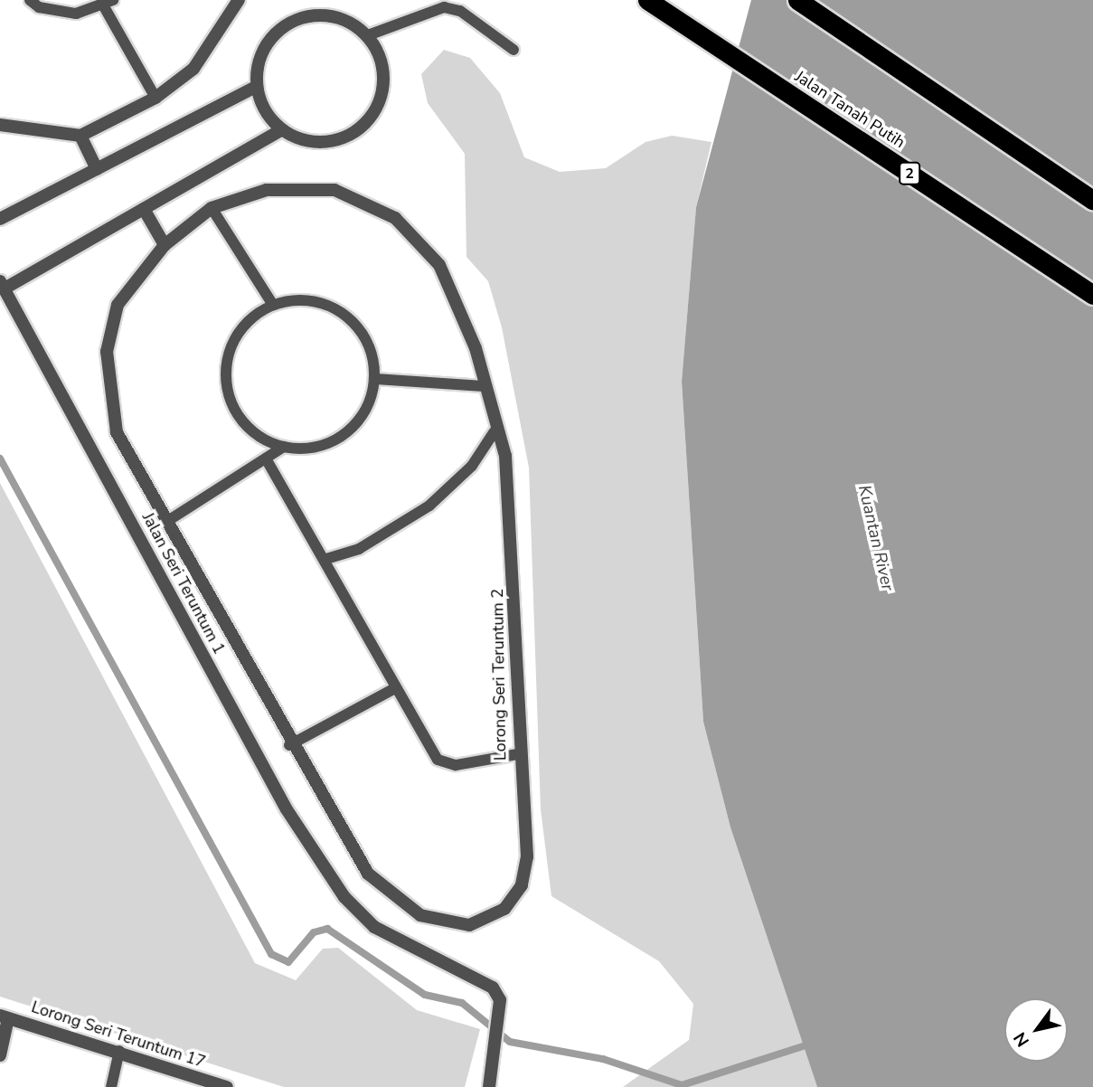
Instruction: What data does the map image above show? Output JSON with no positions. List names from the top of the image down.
{
  "streets": {
    "highway": ["Jalan Tanah Putih", "2"],
    "street": ["Jalan Seri Teruntum 1", "Lorong Seri Teruntum 2", "Lorong Seri Teruntum 17"]
  },
  "water": ["Kuantan River"],
  "north": "bottom left"
}
